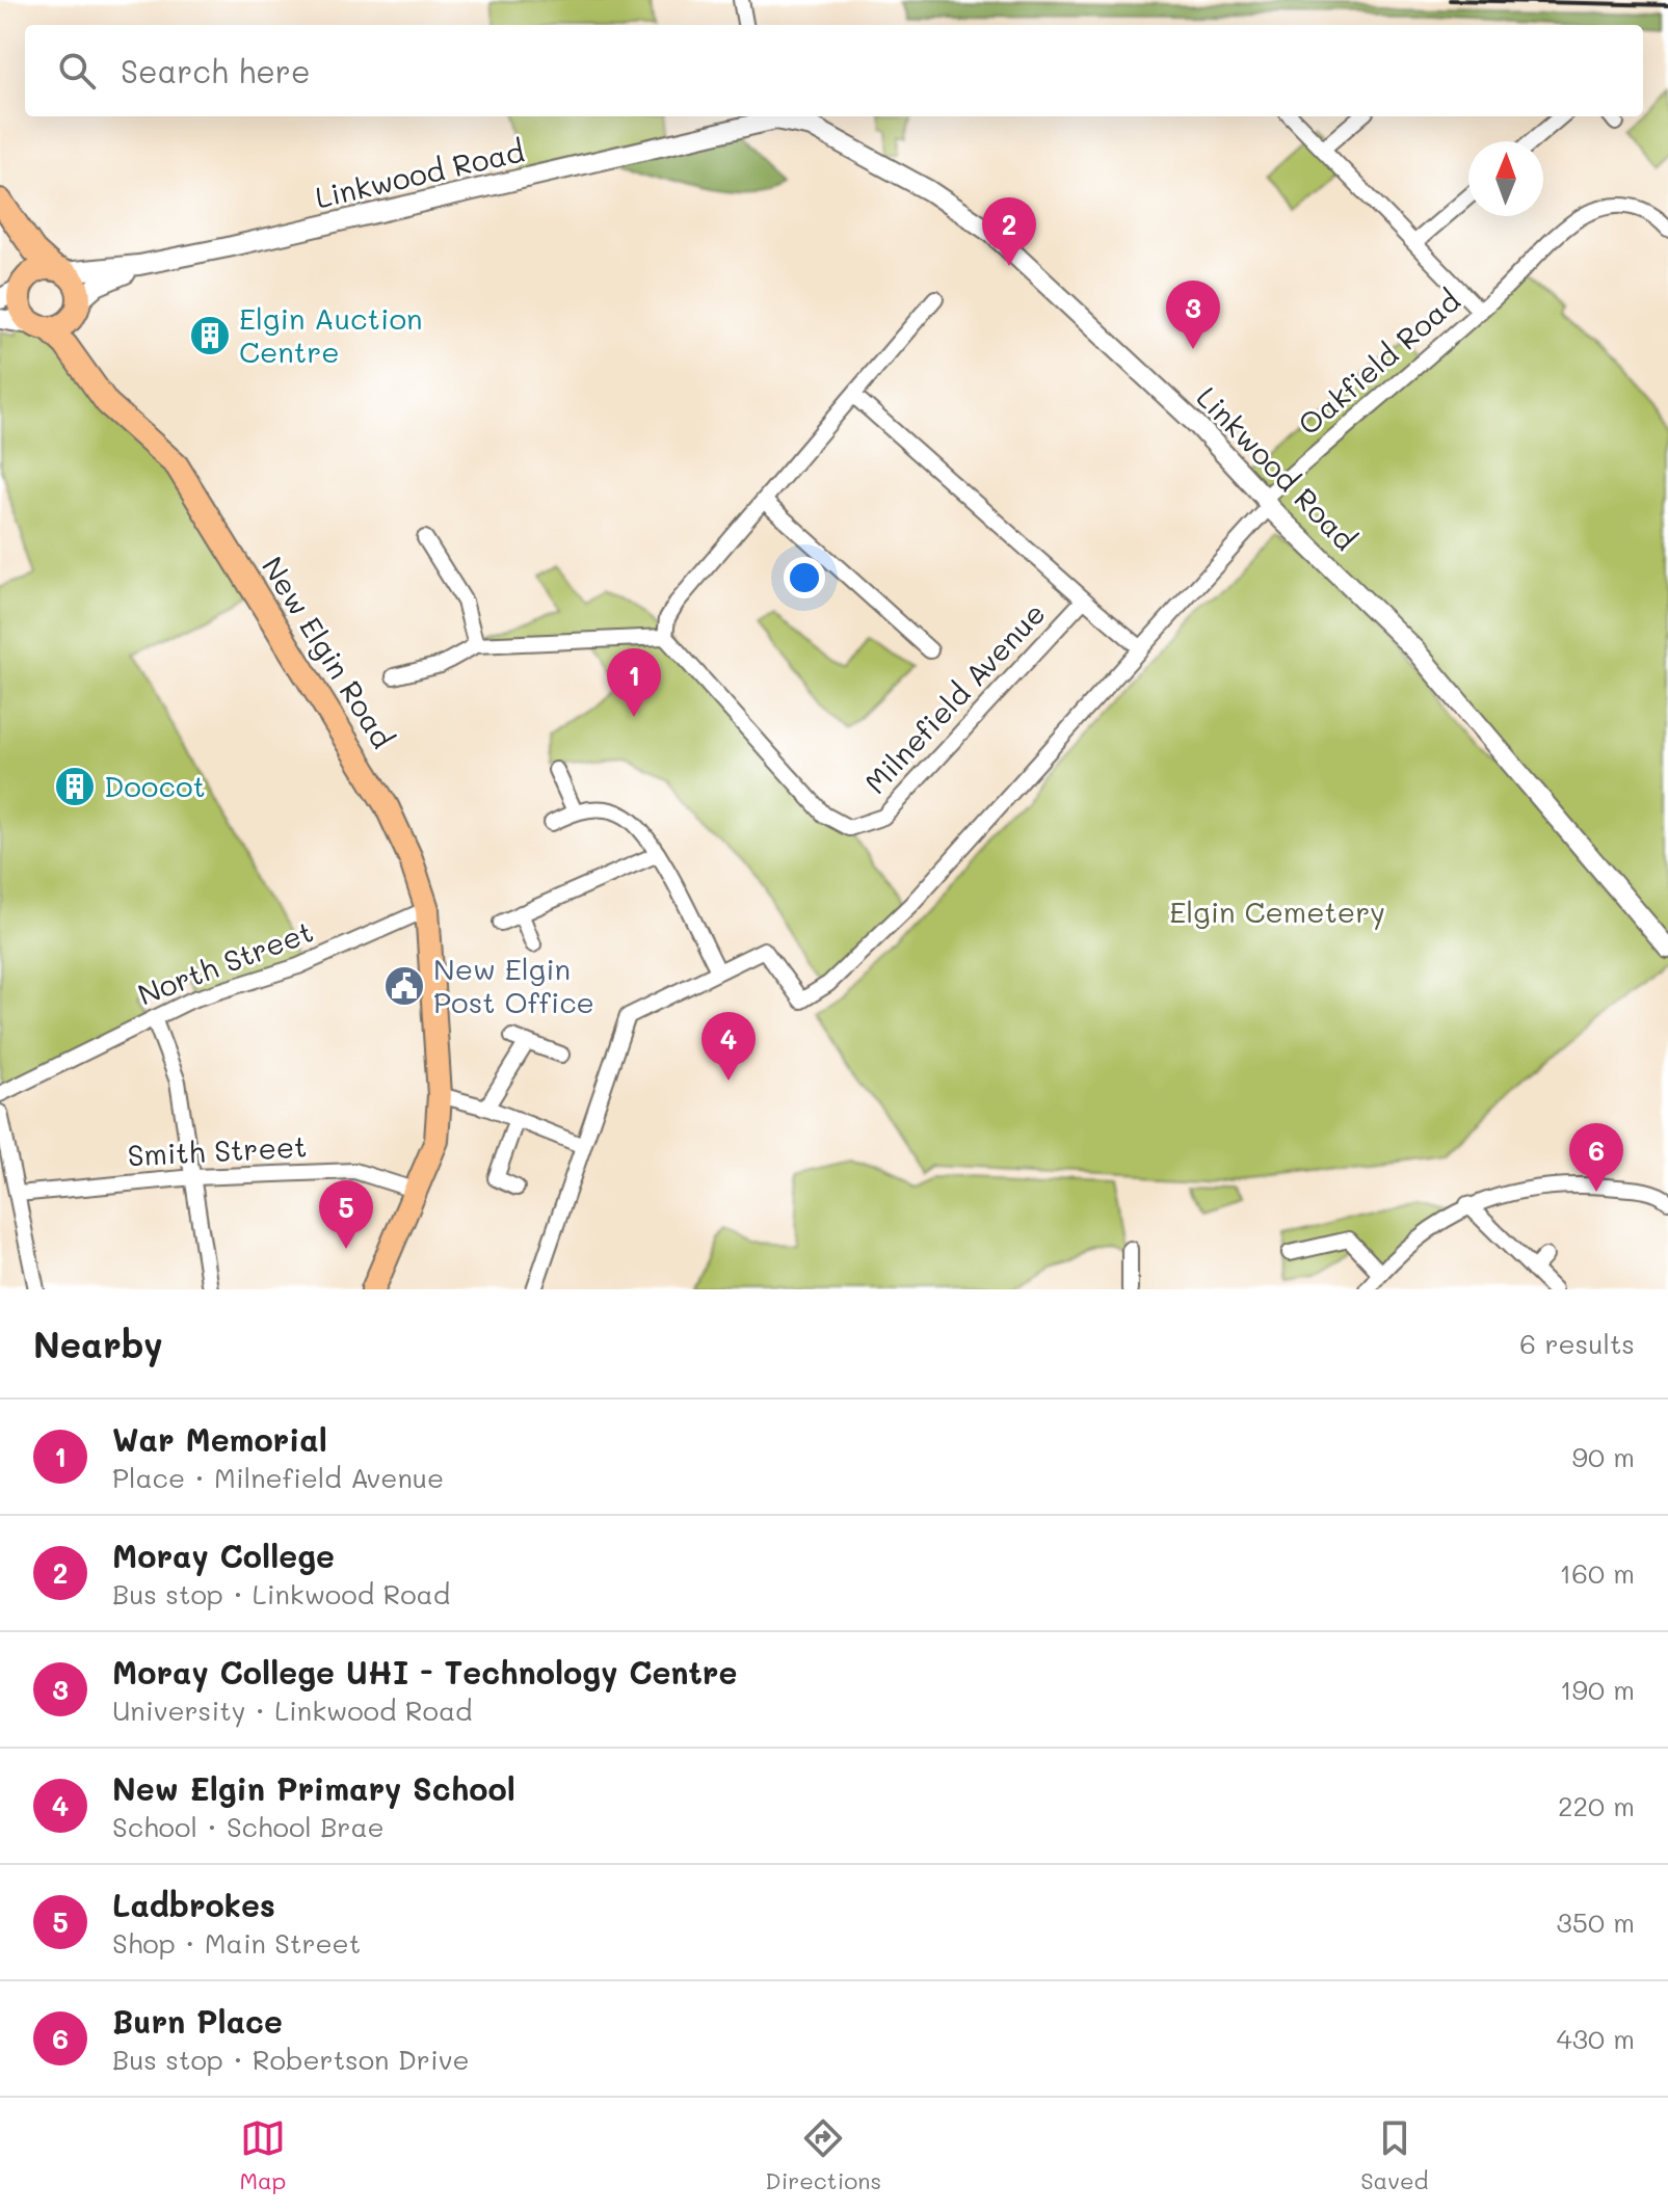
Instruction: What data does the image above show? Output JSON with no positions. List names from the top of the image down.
{
  "streets": {
    "main road": ["New Elgin Road"],
    "street": [
      "Linkwood Road",
      "Oakfield Road",
      "Milnefield Avenue",
      "North Street",
      "Smith Street"
    ]
  },
  "crossings": [
    ["Linkwood Road", "Oakfield Road"],
    ["Linkwood Road", "New Elgin Road"],
    ["New Elgin Road", "North Street"],
    ["New Elgin Road", "Smith Street"]
  ],
  "parks": ["Elgin Cemetery"],
  "places": {
    "building": ["Elgin Auction Centre", "Doocot"],
    "public building": ["New Elgin Post Office"]
  },
  "north": "top",
  "page": {
    "search": "Search here",
    "pins": [
      "2",
      "3",
      "1",
      "4",
      "6",
      "5"
    ],
    "heading": ["Nearby", "6 results"],
    "list": [
      {
        "mark": "1",
        "name": "War Memorial",
        "note": "Place · Milnefield Avenue",
        "value": "90 m"
      },
      {
        "mark": "2",
        "name": "Moray College",
        "note": "Bus stop · Linkwood Road",
        "value": "160 m"
      },
      {
        "mark": "3",
        "name": "Moray College UHI - Technology Centre",
        "note": "University · Linkwood Road",
        "value": "190 m"
      },
      {
        "mark": "4",
        "name": "New Elgin Primary School",
        "note": "School · School Brae",
        "value": "220 m"
      },
      {
        "mark": "5",
        "name": "Ladbrokes",
        "note": "Shop · Main Street",
        "value": "350 m"
      },
      {
        "mark": "6",
        "name": "Burn Place",
        "note": "Bus stop · Robertson Drive",
        "value": "430 m"
      }
    ],
    "nav": ["Map", "Directions", "Saved"]
  }
}
